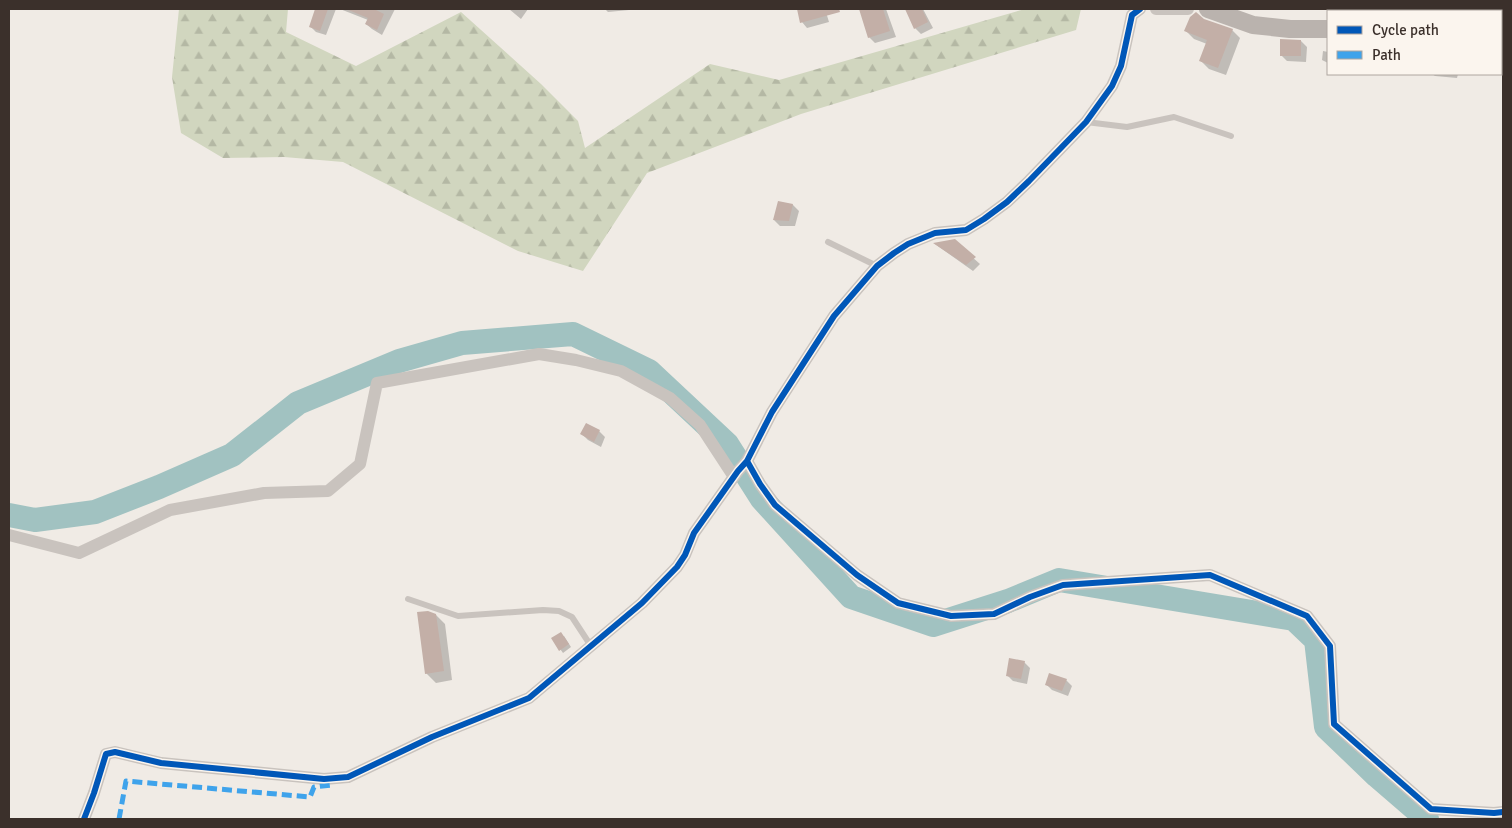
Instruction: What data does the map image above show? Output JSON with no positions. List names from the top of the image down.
{
  "legend": ["Cycle path", "Path"]
}
